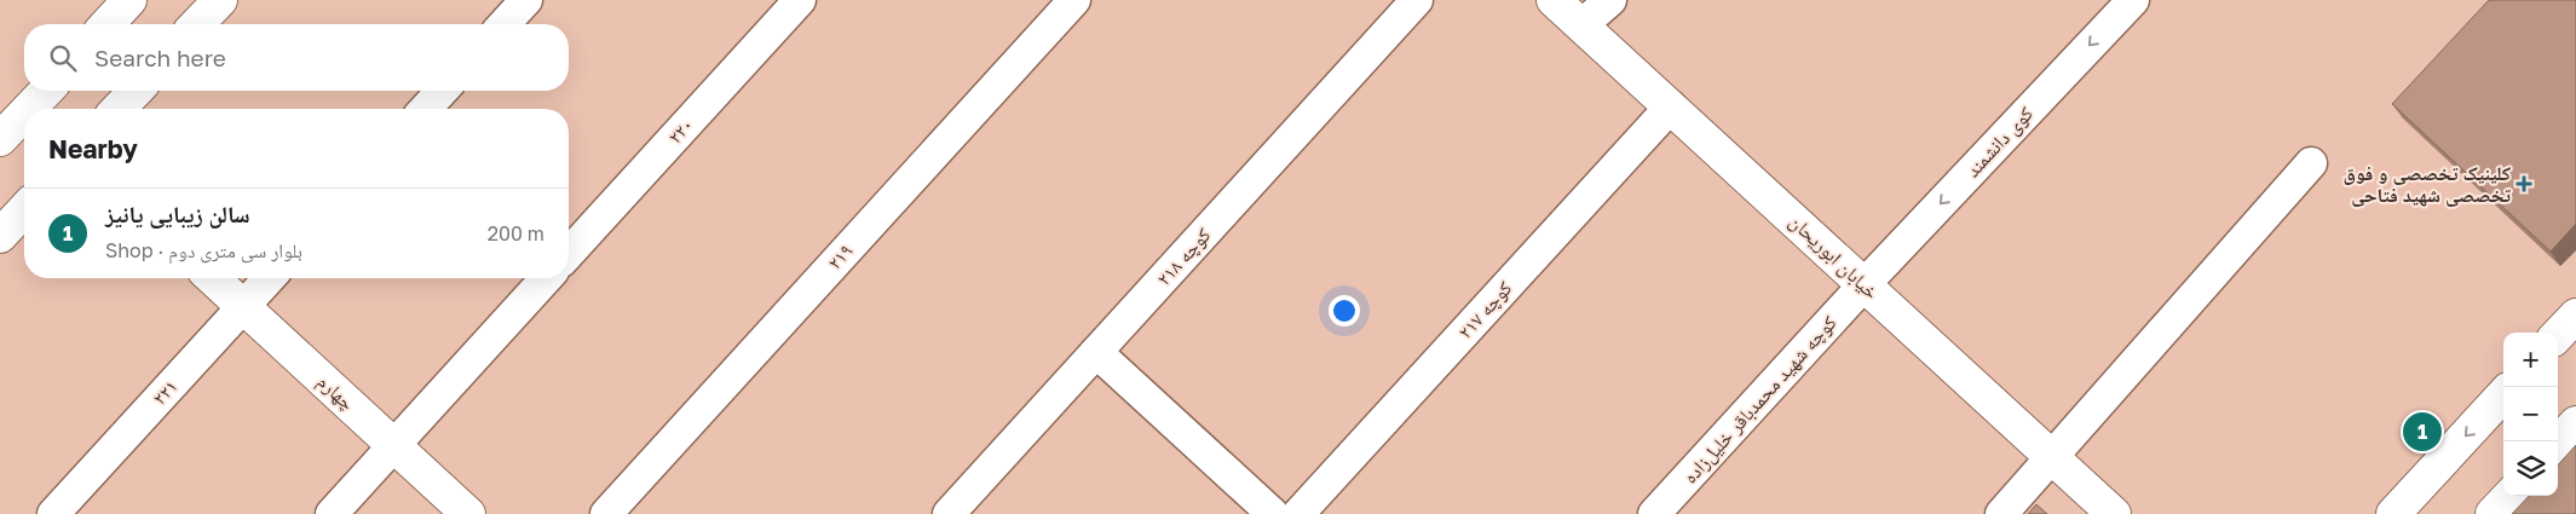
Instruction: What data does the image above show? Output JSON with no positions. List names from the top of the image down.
{
  "streets": {
    "street": [
      "۲۲۰",
      "کوی دانشمند",
      "۲۱۹",
      "کوچه ۲۱۸",
      "خیابان ابوریحان",
      "کوچه ۲۱۷",
      "۲۲۱",
      "چهارم",
      "کوچه شهید محمدباقر خلیل‌زاده"
    ]
  },
  "crossings": [
    ["کوی دانشمند", "خیابان ابوریحان"],
    ["کوی دانشمند", "کوچه شهید محمدباقر خلیل‌زاده"],
    ["خیابان ابوریحان", "کوچه ۲۱۷"],
    ["خیابان ابوریحان", "کوچه شهید محمدباقر خلیل‌زاده"],
    ["۲۲۱", "چهارم"]
  ],
  "places": {
    "health": ["کلینیک تخصصی و فوق تخصصی شهید فتاحی"]
  },
  "page": {
    "search": "Search here",
    "heading": "Nearby",
    "list": [
      {
        "mark": "1",
        "name": "سالن زیبایی یانیز",
        "note": "Shop · بلوار سی متری دوم",
        "value": "200 m"
      }
    ],
    "map_buttons": ["+", "−"],
    "pins": "1"
  }
}
